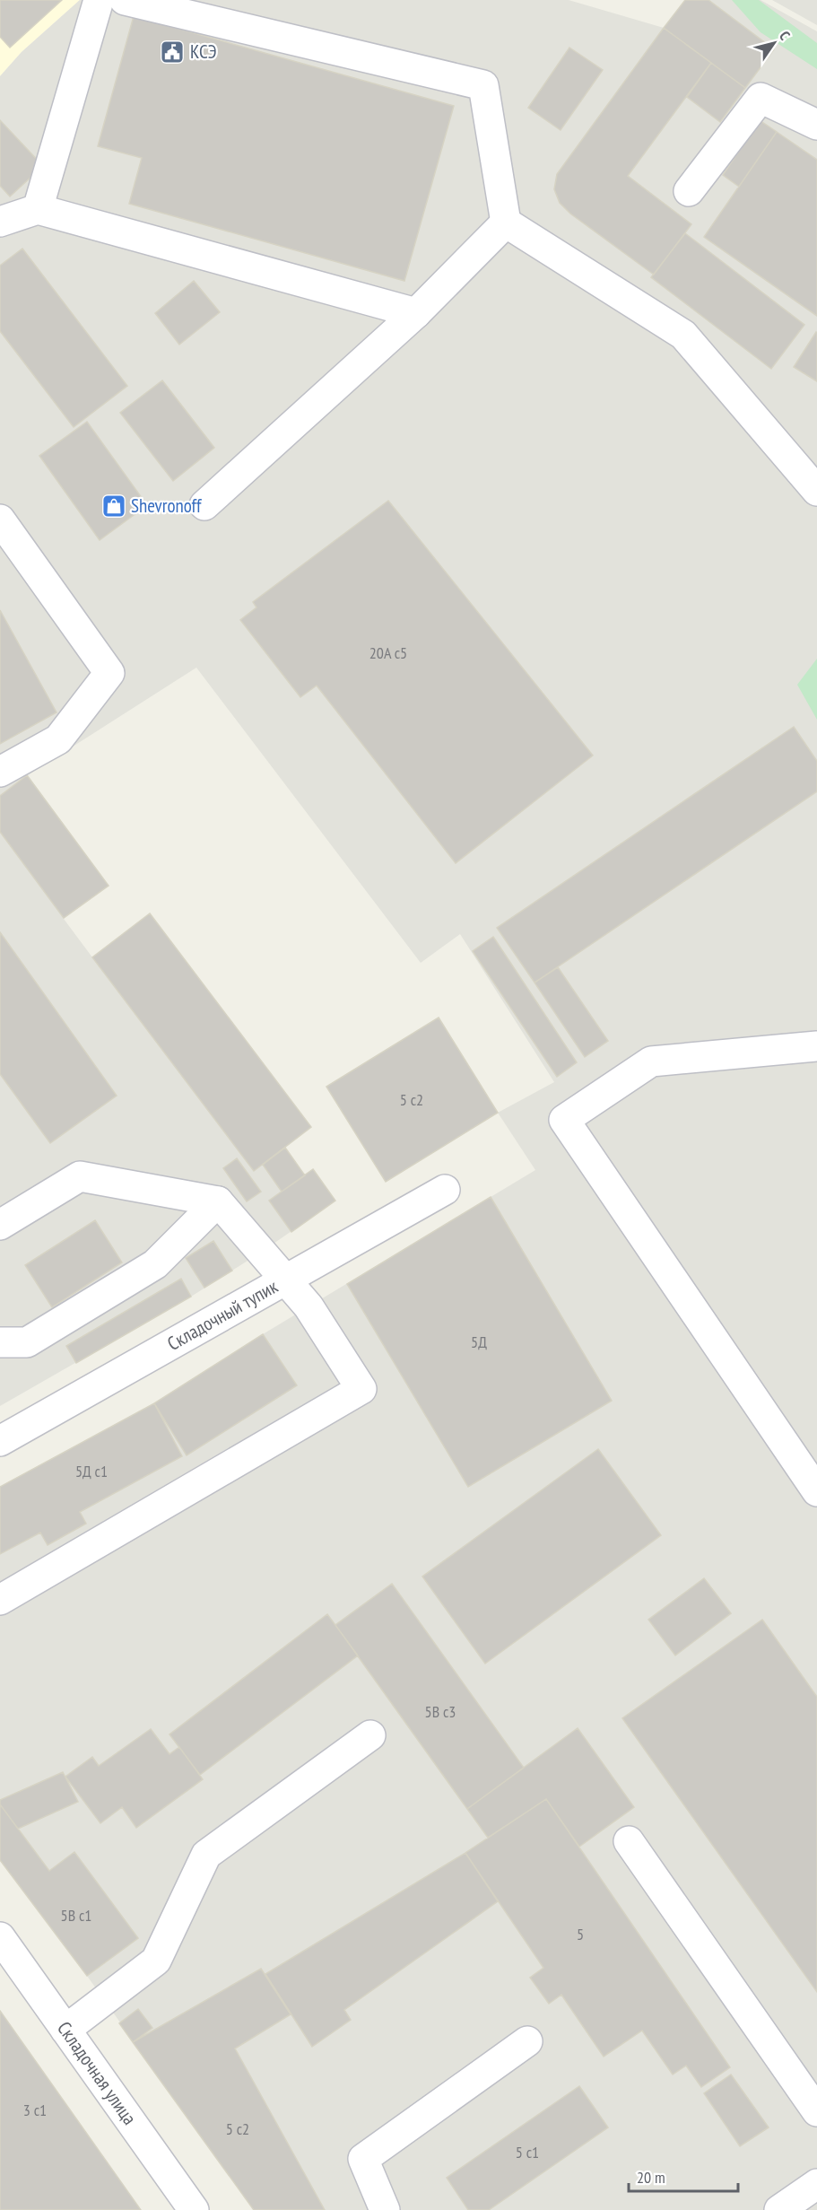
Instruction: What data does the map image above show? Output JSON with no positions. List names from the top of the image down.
{
  "streets": {
    "street": ["Складочный тупик", "Складочная улица"]
  },
  "places": {
    "public building": ["КСЭ"],
    "shop": ["Shevronoff"]
  },
  "house_numbers": [
    "20А с5",
    "5 с2",
    "5Д",
    "5Д с1",
    "5В с3",
    "5В с1",
    "5",
    "3 с1",
    "5 с2",
    "5 с1"
  ],
  "scale_bar": "20 m",
  "north": "top right"
}
